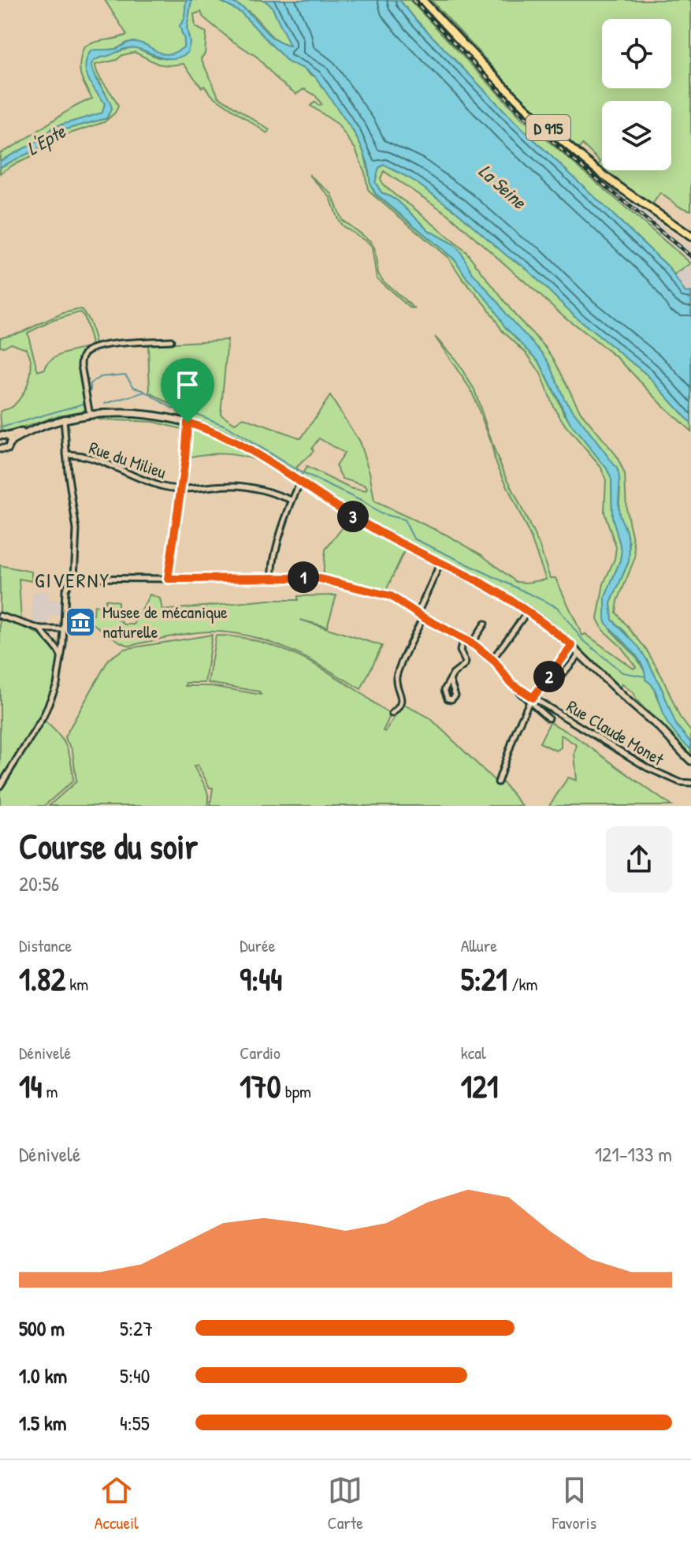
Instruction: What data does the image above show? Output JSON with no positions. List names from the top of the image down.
{
  "streets": {
    "main road": ["D 915"],
    "street": ["Rue du Milieu", "Rue Claude Monet"]
  },
  "districts": ["GIVERNY"],
  "water": ["L'Epte", "La Seine"],
  "places": {
    "museum": ["Musee de mécanique naturelle"]
  },
  "page": {
    "pins": ["3", "1", "2"],
    "heading": ["Course du soir", "20:56"],
    "stats": [
      ["Distance", "1.82 km"],
      ["Durée", "9:44"],
      ["Allure", "5:21 /km"],
      ["Dénivelé", "14 m"],
      ["Cardio", "170 bpm"],
      ["kcal", "121"]
    ],
    "chart": ["Dénivelé", "121–133 m"],
    "list": [
      {
        "name": "500 m",
        "note": "5:27"
      },
      {
        "name": "1.0 km",
        "note": "5:40"
      },
      {
        "name": "1.5 km",
        "note": "4:55"
      }
    ],
    "tabs": ["Accueil", "Carte", "Favoris"]
  }
}
